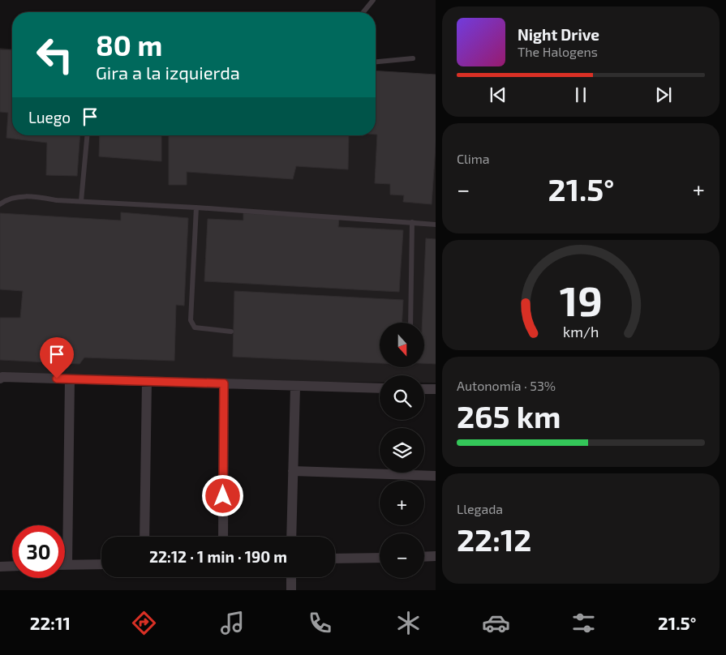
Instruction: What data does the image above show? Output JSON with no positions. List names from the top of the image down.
{
  "north": "bottom",
  "page": {
    "turn": ["80 m", "Gira a la izquierda"],
    "song": ["Night Drive", "The Halogens"],
    "then": "Luego",
    "tile": [
      "Clima",
      ["Autonomía · 53%", "265 km"],
      ["Llegada", "22:12"]
    ],
    "heat": ["−", "21.5°", "+"],
    "map_buttons": ["+", "−"],
    "limit": "30",
    "trip": "22:12 · 1 min · 190 m",
    "tabs": ["22:11", "21.5°"],
    "gauge": ["19", "km/h"]
  }
}
